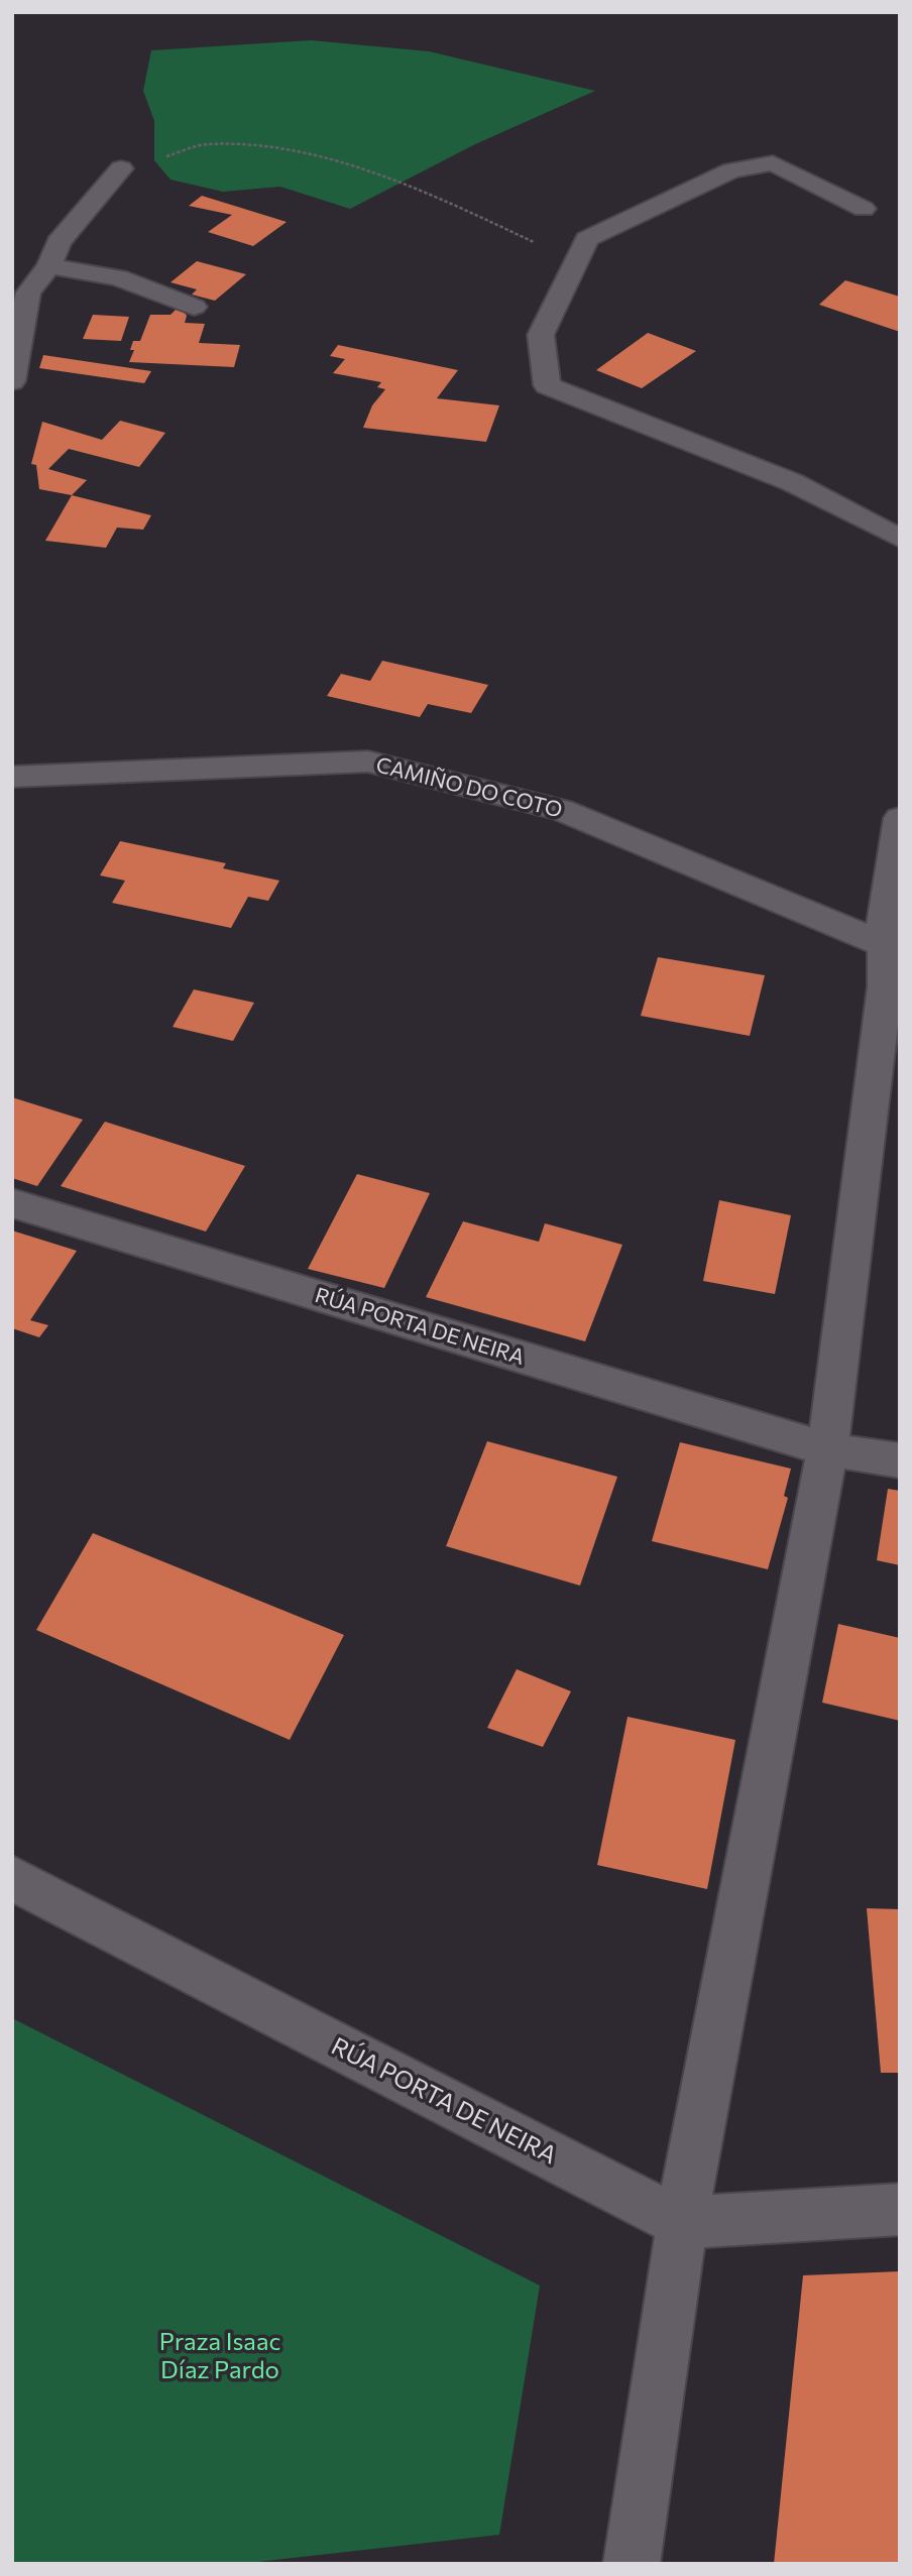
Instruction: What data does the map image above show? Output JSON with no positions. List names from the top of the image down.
{
  "streets": {
    "street": ["CAMIÑO DO COTO", "RÚA PORTA DE NEIRA"]
  },
  "parks": ["Praza Isaac Díaz Pardo"]
}
